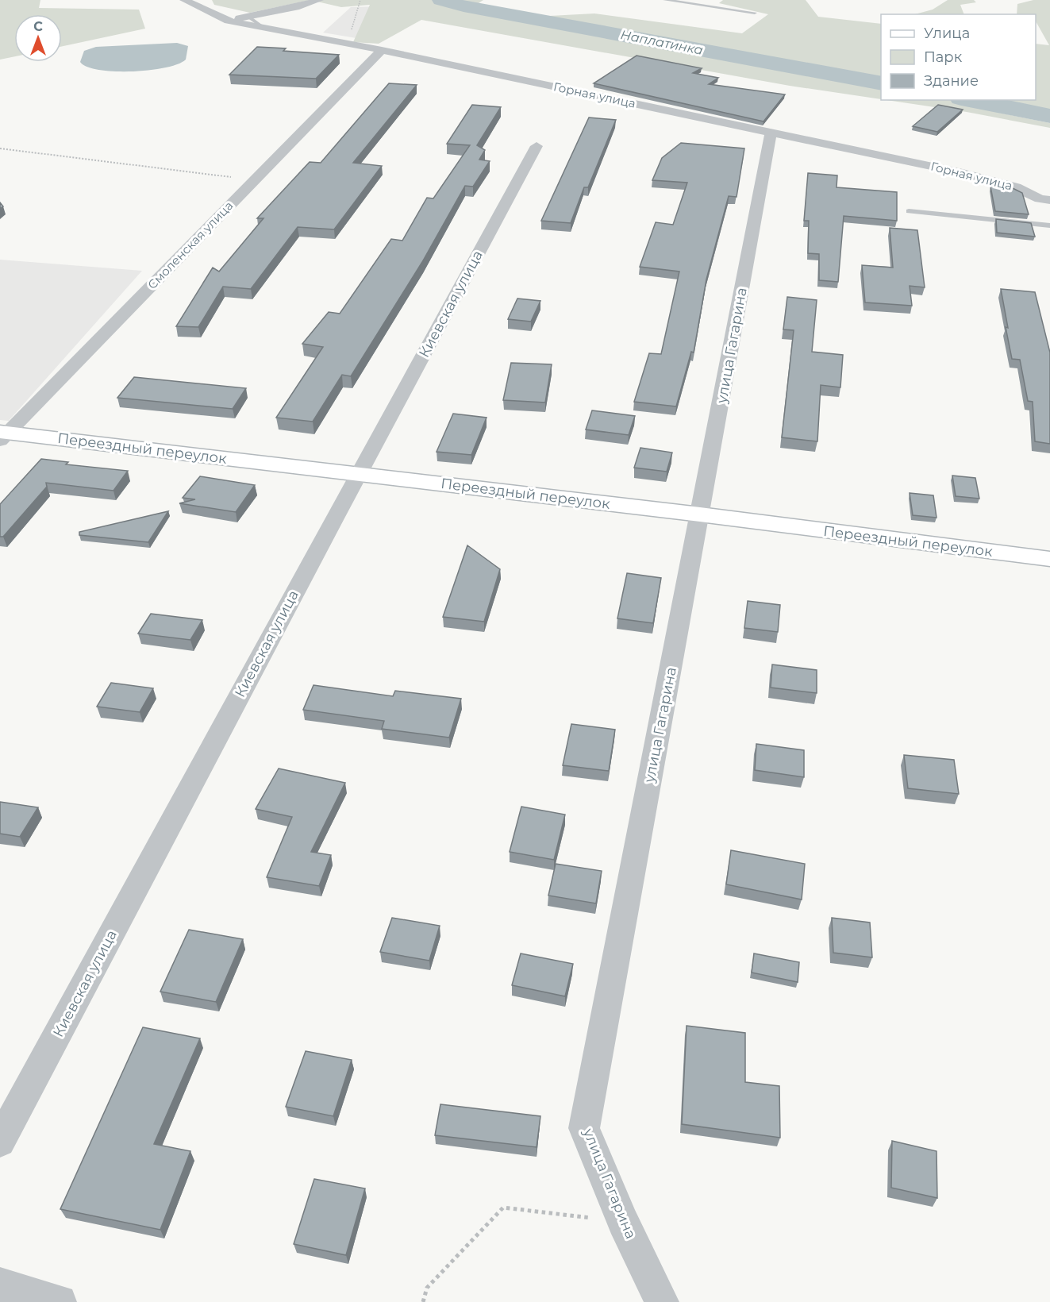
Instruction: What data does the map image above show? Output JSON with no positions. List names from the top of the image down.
{
  "streets": {
    "street": [
      "Горная улица",
      "Смоленская улица",
      "Киевская улица",
      "улица Гагарина",
      "Переездный переулок"
    ]
  },
  "crossings": [
    ["Горная улица", "Смоленская улица"],
    ["Горная улица", "улица Гагарина"],
    ["Смоленская улица", "Переездный переулок"],
    ["Киевская улица", "Переездный переулок"],
    ["улица Гагарина", "Переездный переулок"]
  ],
  "water": ["Наплатинка"],
  "legend": ["Улица", "Парк", "Здание"],
  "north": "top"
}
